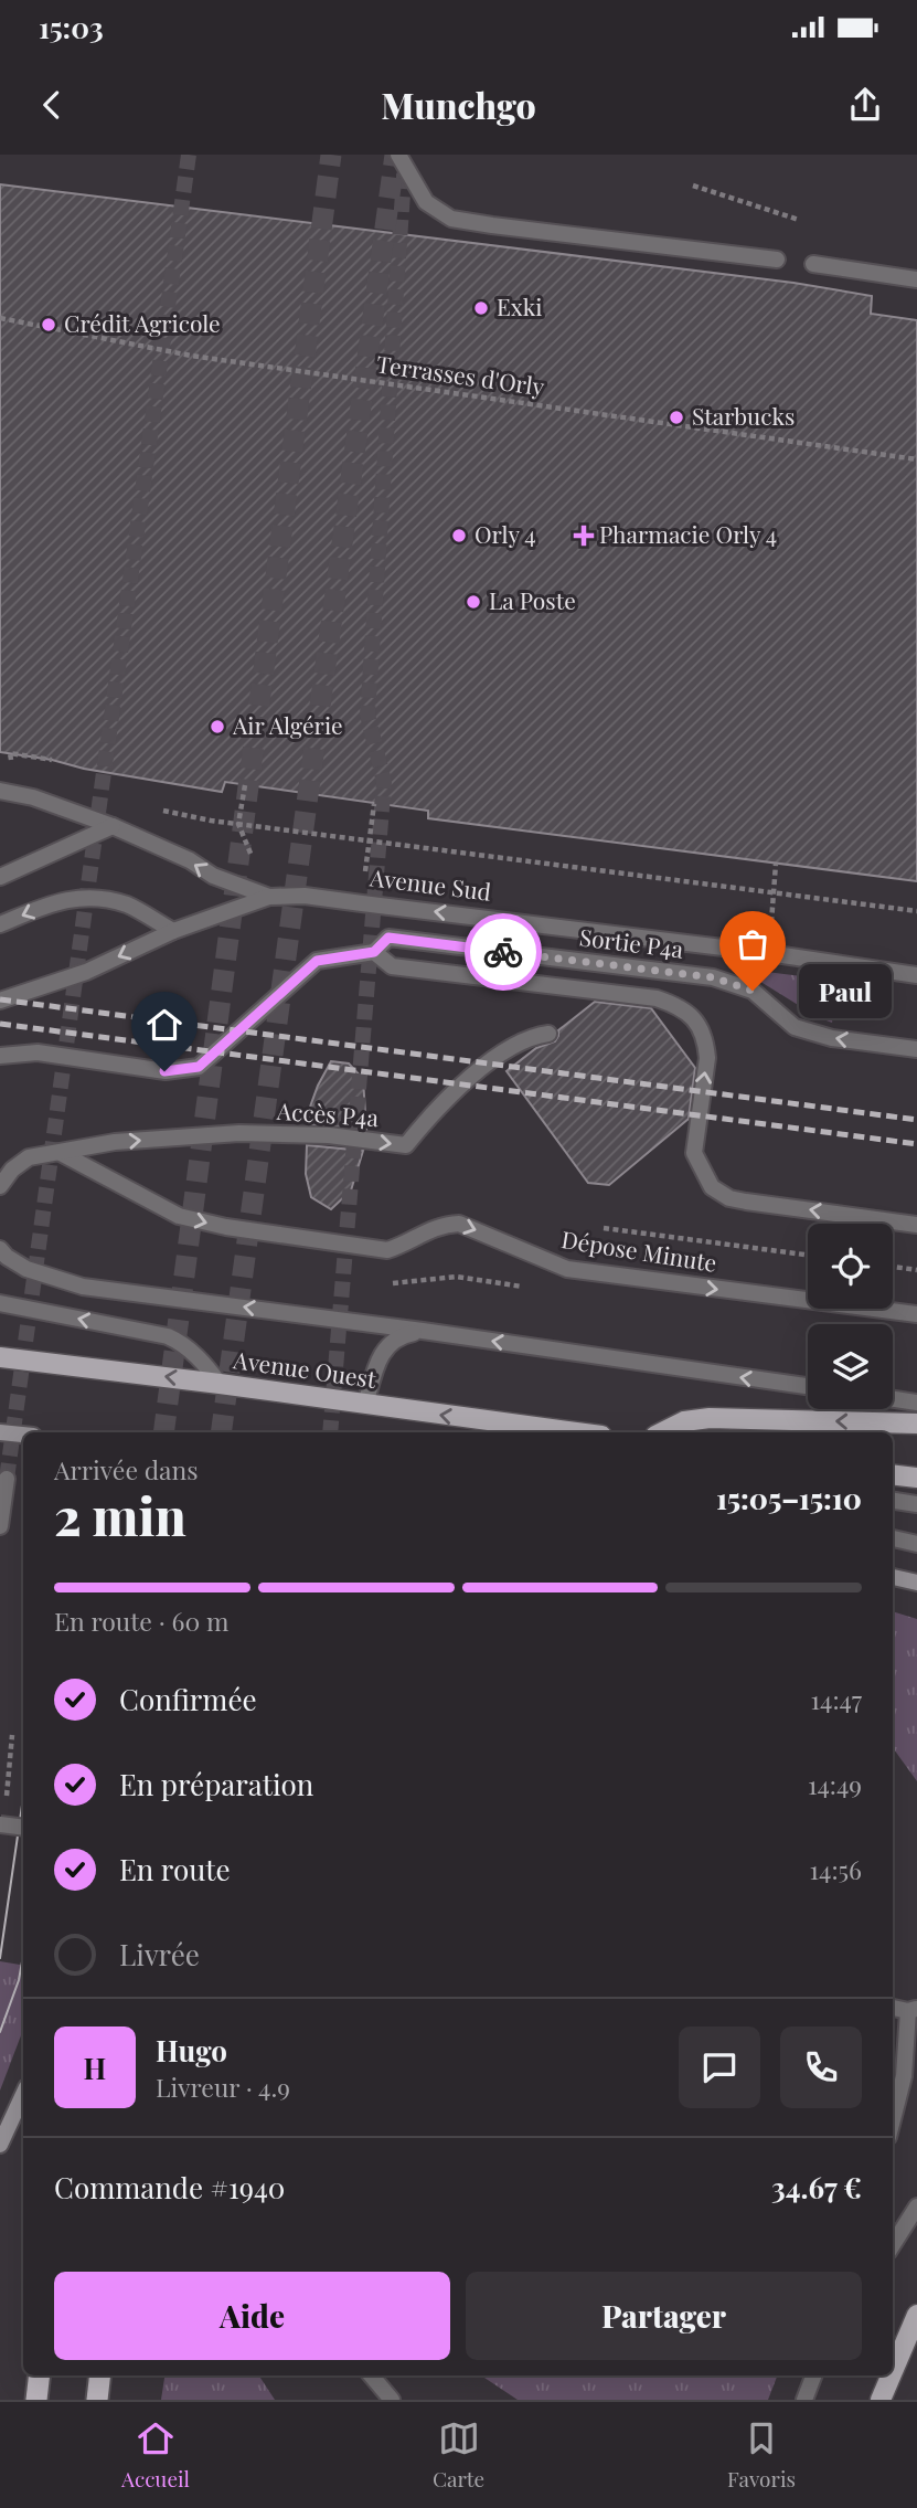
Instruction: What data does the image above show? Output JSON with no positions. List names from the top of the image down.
{
  "streets": {
    "main road": ["Avenue Ouest"],
    "street": [
      "Avenue Sud",
      "Sortie P4a",
      "Accès P4a",
      "Dépose Minute"
    ],
    "path": ["Terrasses d'Orly"]
  },
  "crossings": [
    ["Accès P4a", "Dépose Minute"]
  ],
  "one_way": ["Sortie P4a", "Avenue Ouest"],
  "places": {
    "other": [
      "Exki",
      "Crédit Agricole",
      "Starbucks",
      "Orly 4",
      "La Poste",
      "Air Algérie",
      "Paul"
    ],
    "health": ["Pharmacie Orly 4"]
  },
  "page": {
    "status": "15:03",
    "header": "Munchgo",
    "bubble": "Paul",
    "heading": ["2 min", "Arrivée dans", "15:05–15:10"],
    "panel": [
      "Hugo",
      "Livreur · 4.9",
      "Commande #1940",
      "34.67 €"
    ],
    "bar": "En route · 60 m",
    "list": [
      ["Confirmée", "14:47"],
      ["En préparation", "14:49"],
      ["En route", "14:56"],
      "Livrée"
    ],
    "round": "H",
    "buttons": ["Aide", "Partager"],
    "tabs": ["Accueil", "Carte", "Favoris"]
  }
}
